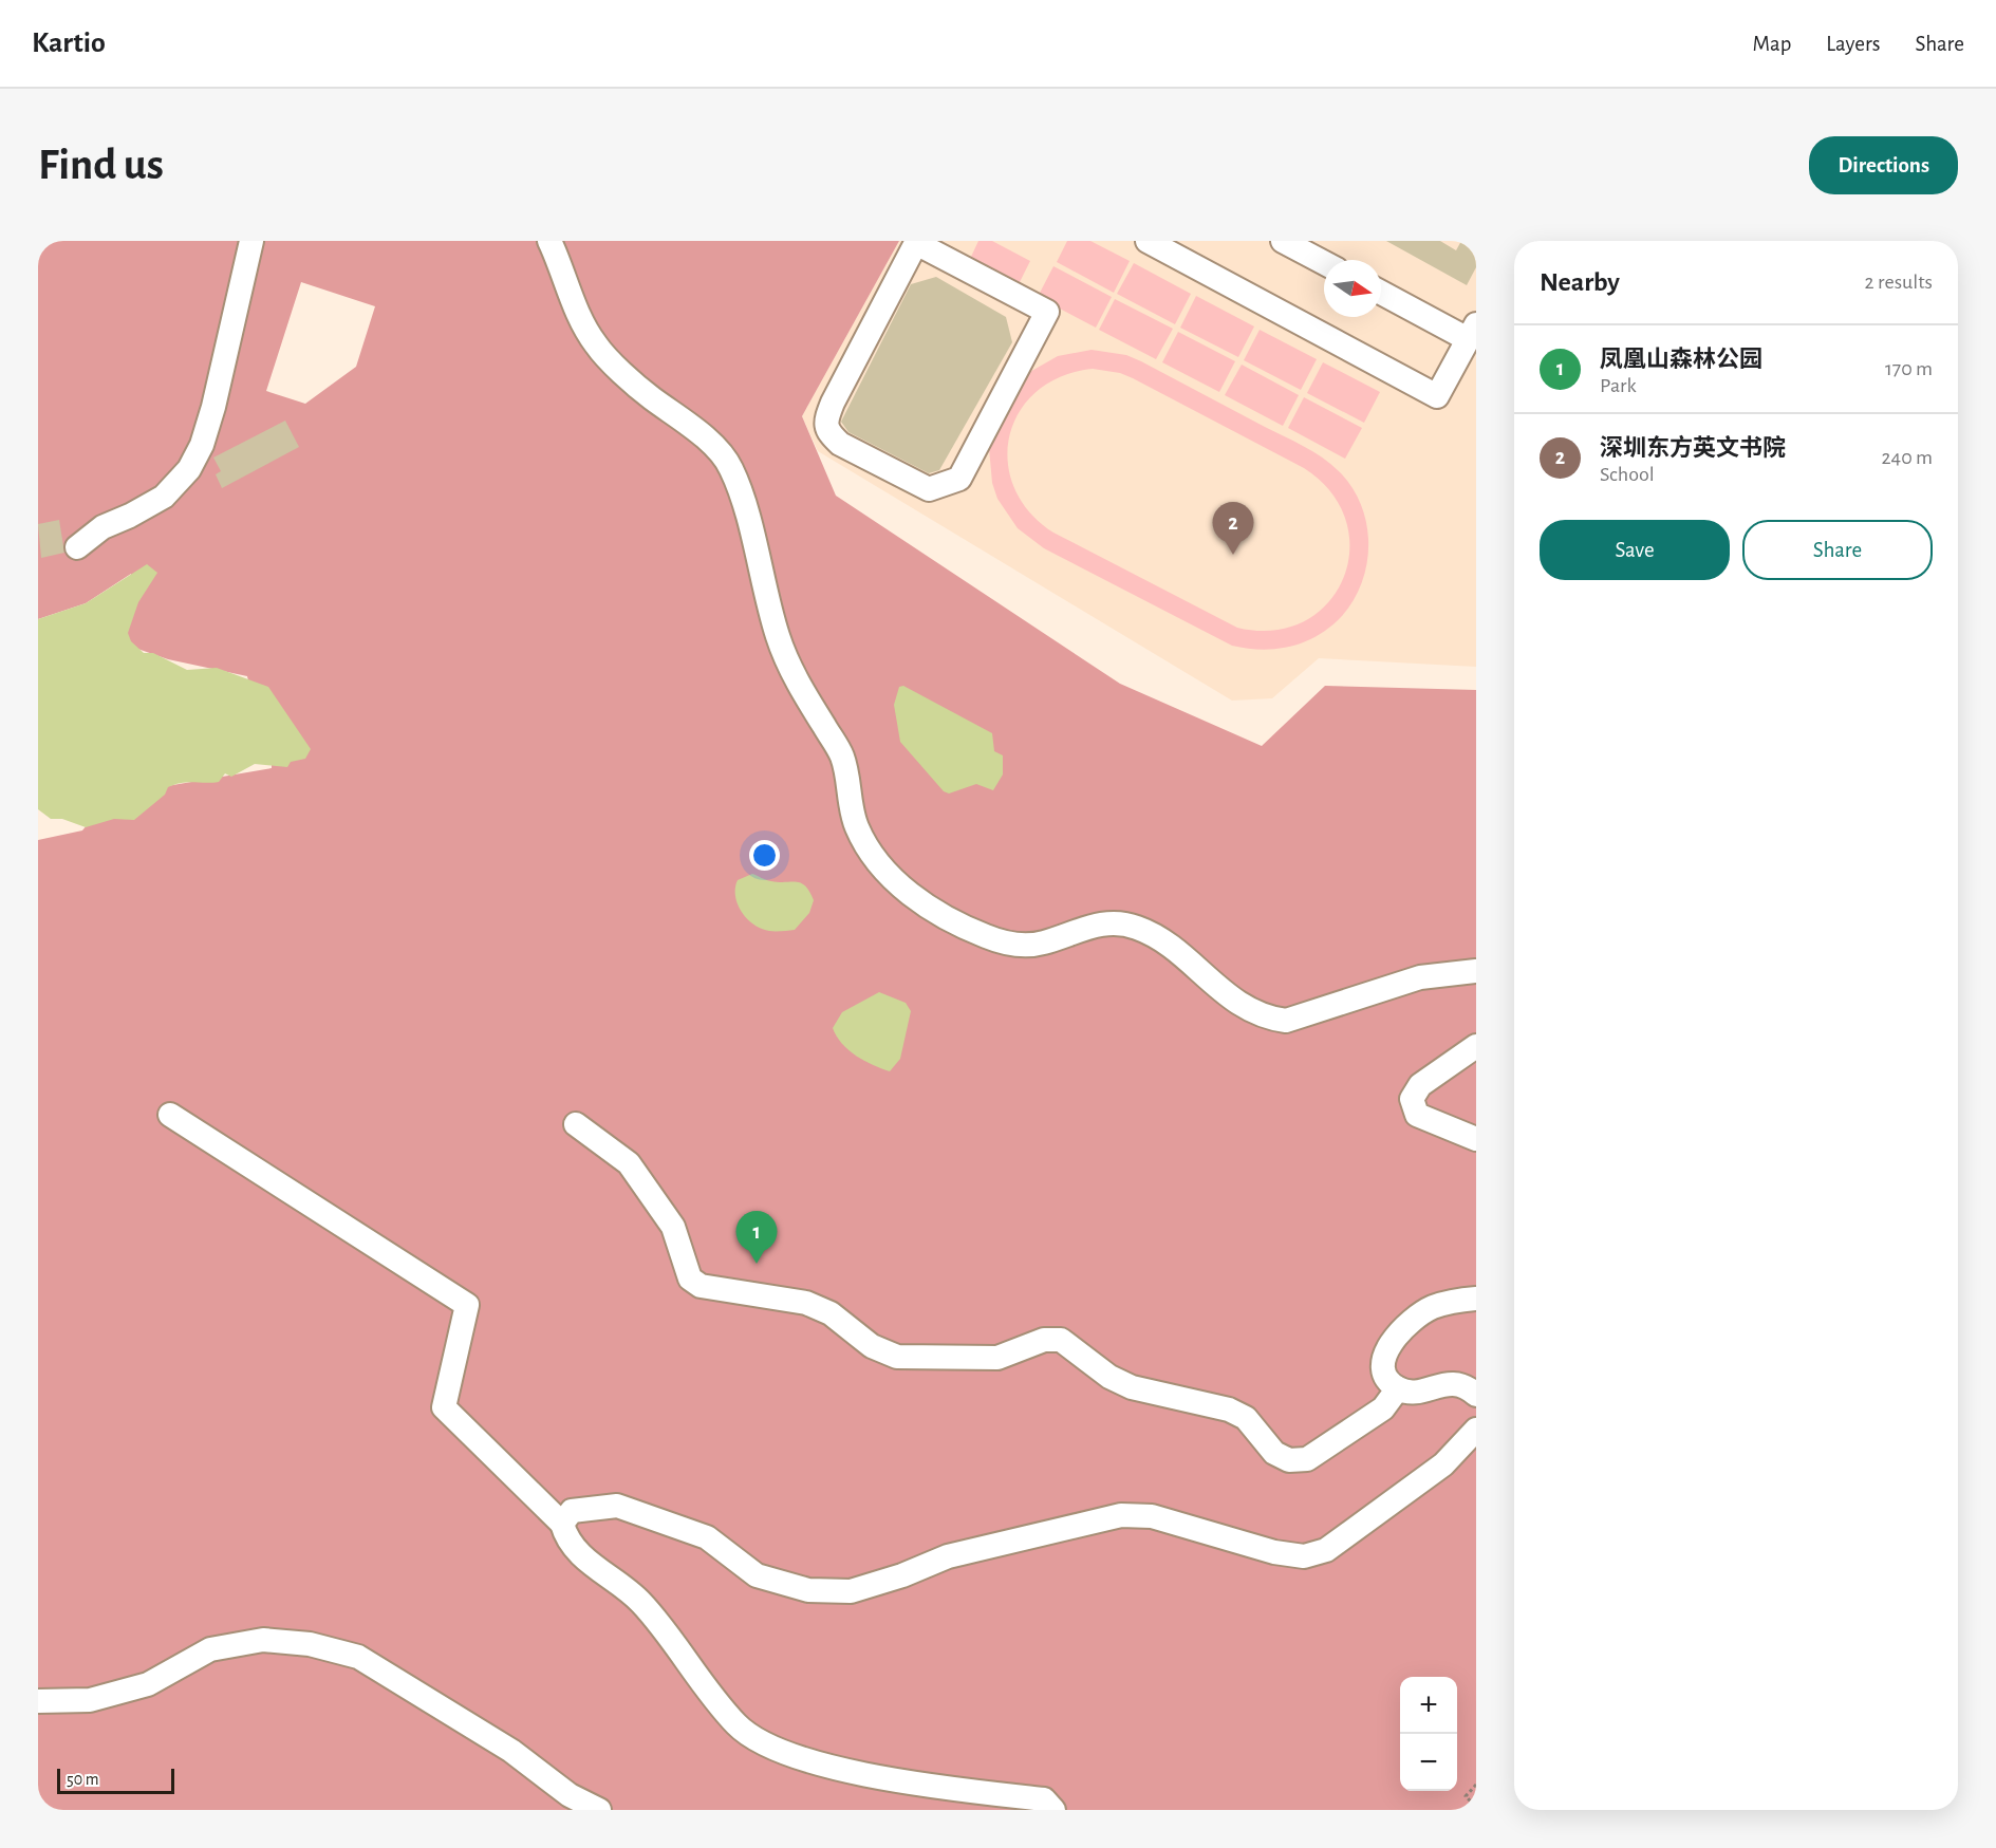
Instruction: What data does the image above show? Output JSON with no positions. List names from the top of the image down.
{
  "scale_bar": "50 m",
  "north": "right",
  "page": {
    "header": "Kartio",
    "nav": ["Map", "Layers", "Share"],
    "buttons": [
      "Directions",
      ["Save", "Share"]
    ],
    "title": "Find us",
    "heading": ["Nearby", "2 results"],
    "list": [
      {
        "mark": "1",
        "name": "凤凰山森林公园",
        "note": "Park",
        "value": "170 m"
      },
      {
        "mark": "2",
        "name": "深圳东方英文书院",
        "note": "School",
        "value": "240 m"
      }
    ],
    "pins": ["2", "1"],
    "map_buttons": ["+", "−"],
    "scale": "50 m"
  }
}
